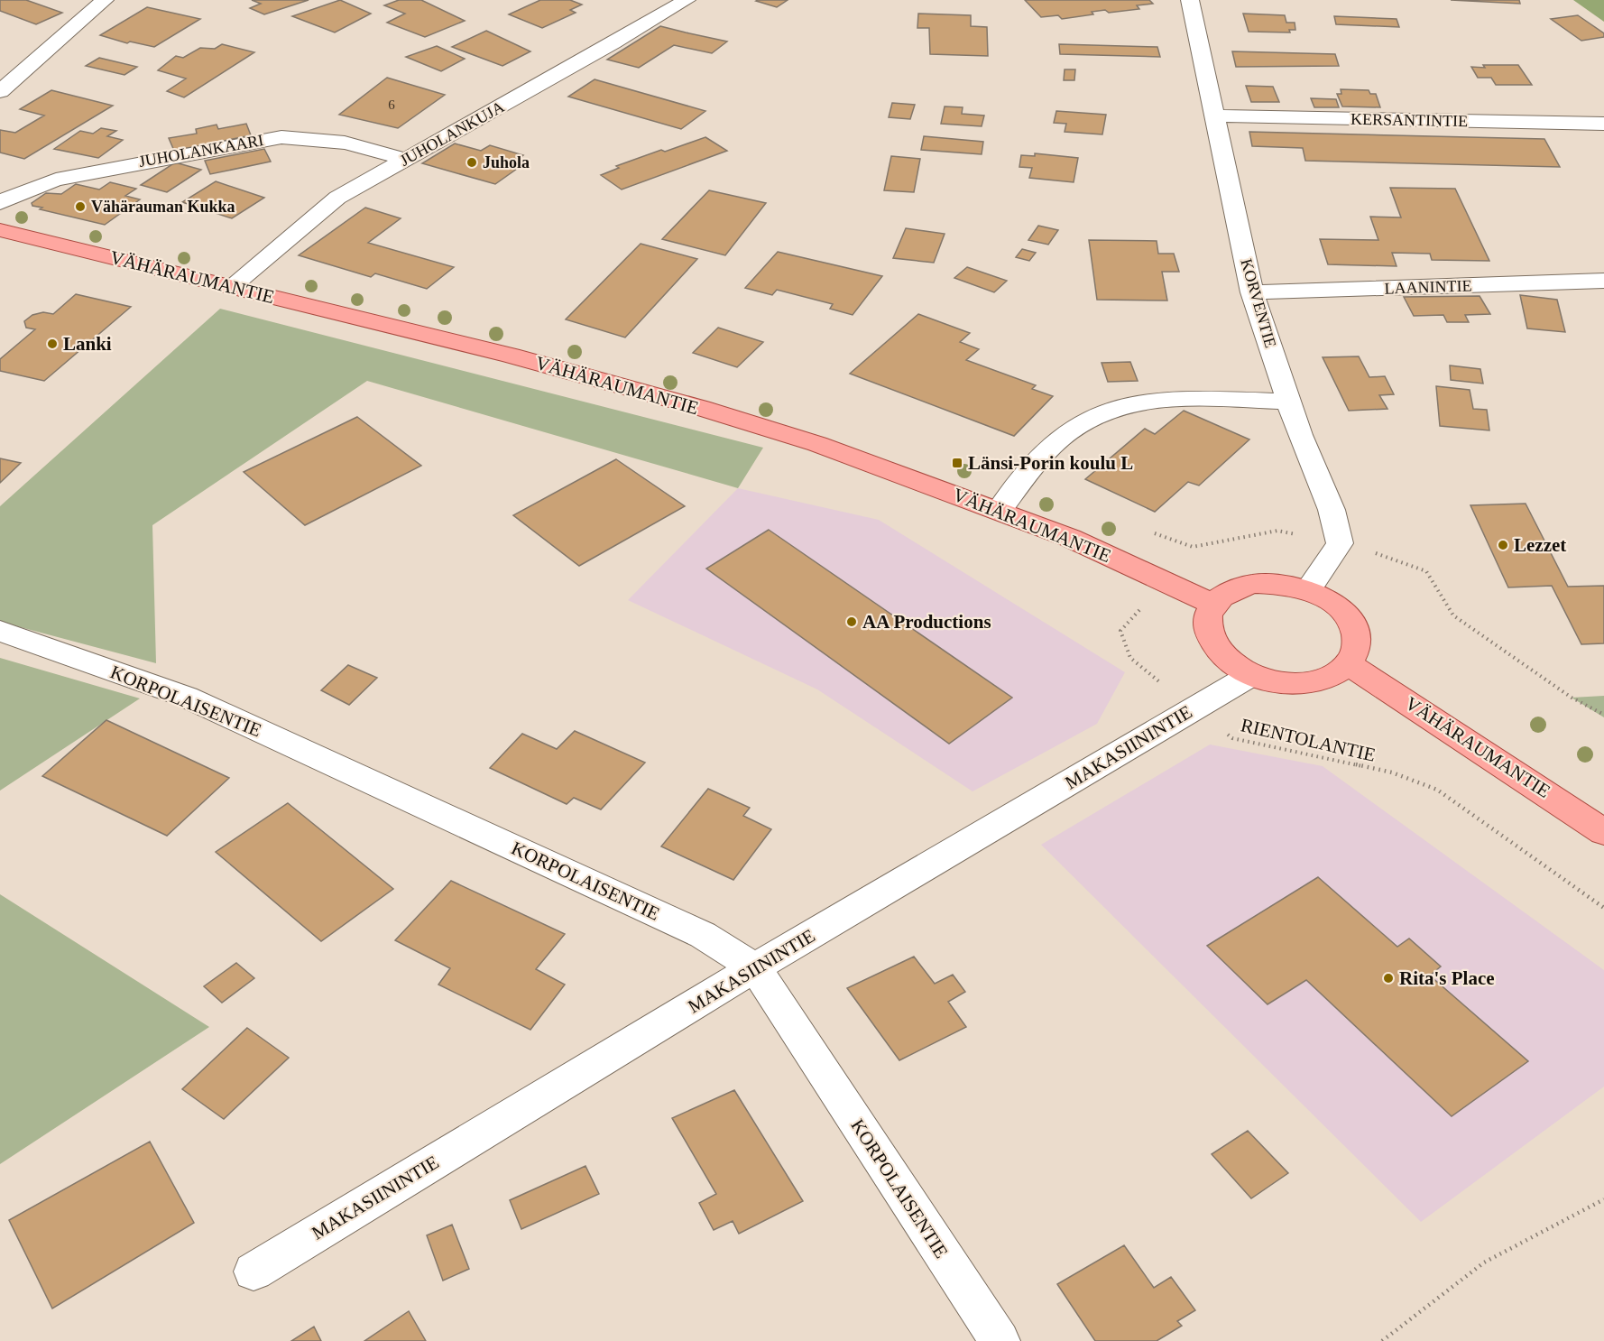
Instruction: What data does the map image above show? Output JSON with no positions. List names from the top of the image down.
{
  "streets": {
    "main road": ["VÄHÄRAUMANTIE"],
    "street": [
      "KERSANTINTIE",
      "JUHOLANKUJA",
      "JUHOLANKAARI",
      "LAANINTIE",
      "KORVENTIE",
      "KORPOLAISENTIE",
      "MAKASIININTIE"
    ],
    "path": ["RIENTOLANTIE"]
  },
  "crossings": [
    ["KERSANTINTIE", "KORVENTIE"],
    ["JUHOLANKUJA", "JUHOLANKAARI"],
    ["JUHOLANKUJA", "VÄHÄRAUMANTIE"],
    ["VÄHÄRAUMANTIE", "KORVENTIE"],
    ["VÄHÄRAUMANTIE", "RIENTOLANTIE"],
    ["VÄHÄRAUMANTIE", "MAKASIININTIE"],
    ["LAANINTIE", "KORVENTIE"],
    ["KORVENTIE", "MAKASIININTIE"],
    ["KORPOLAISENTIE", "MAKASIININTIE"],
    ["RIENTOLANTIE", "MAKASIININTIE"]
  ],
  "places": {
    "other": [
      "Juhola",
      "Vähärauman Kukka",
      "Lanki",
      "Lezzet",
      "AA Productions",
      "Rita's Place"
    ],
    "transit": ["Länsi-Porin koulu L"]
  },
  "house_numbers": ["6"]
}
